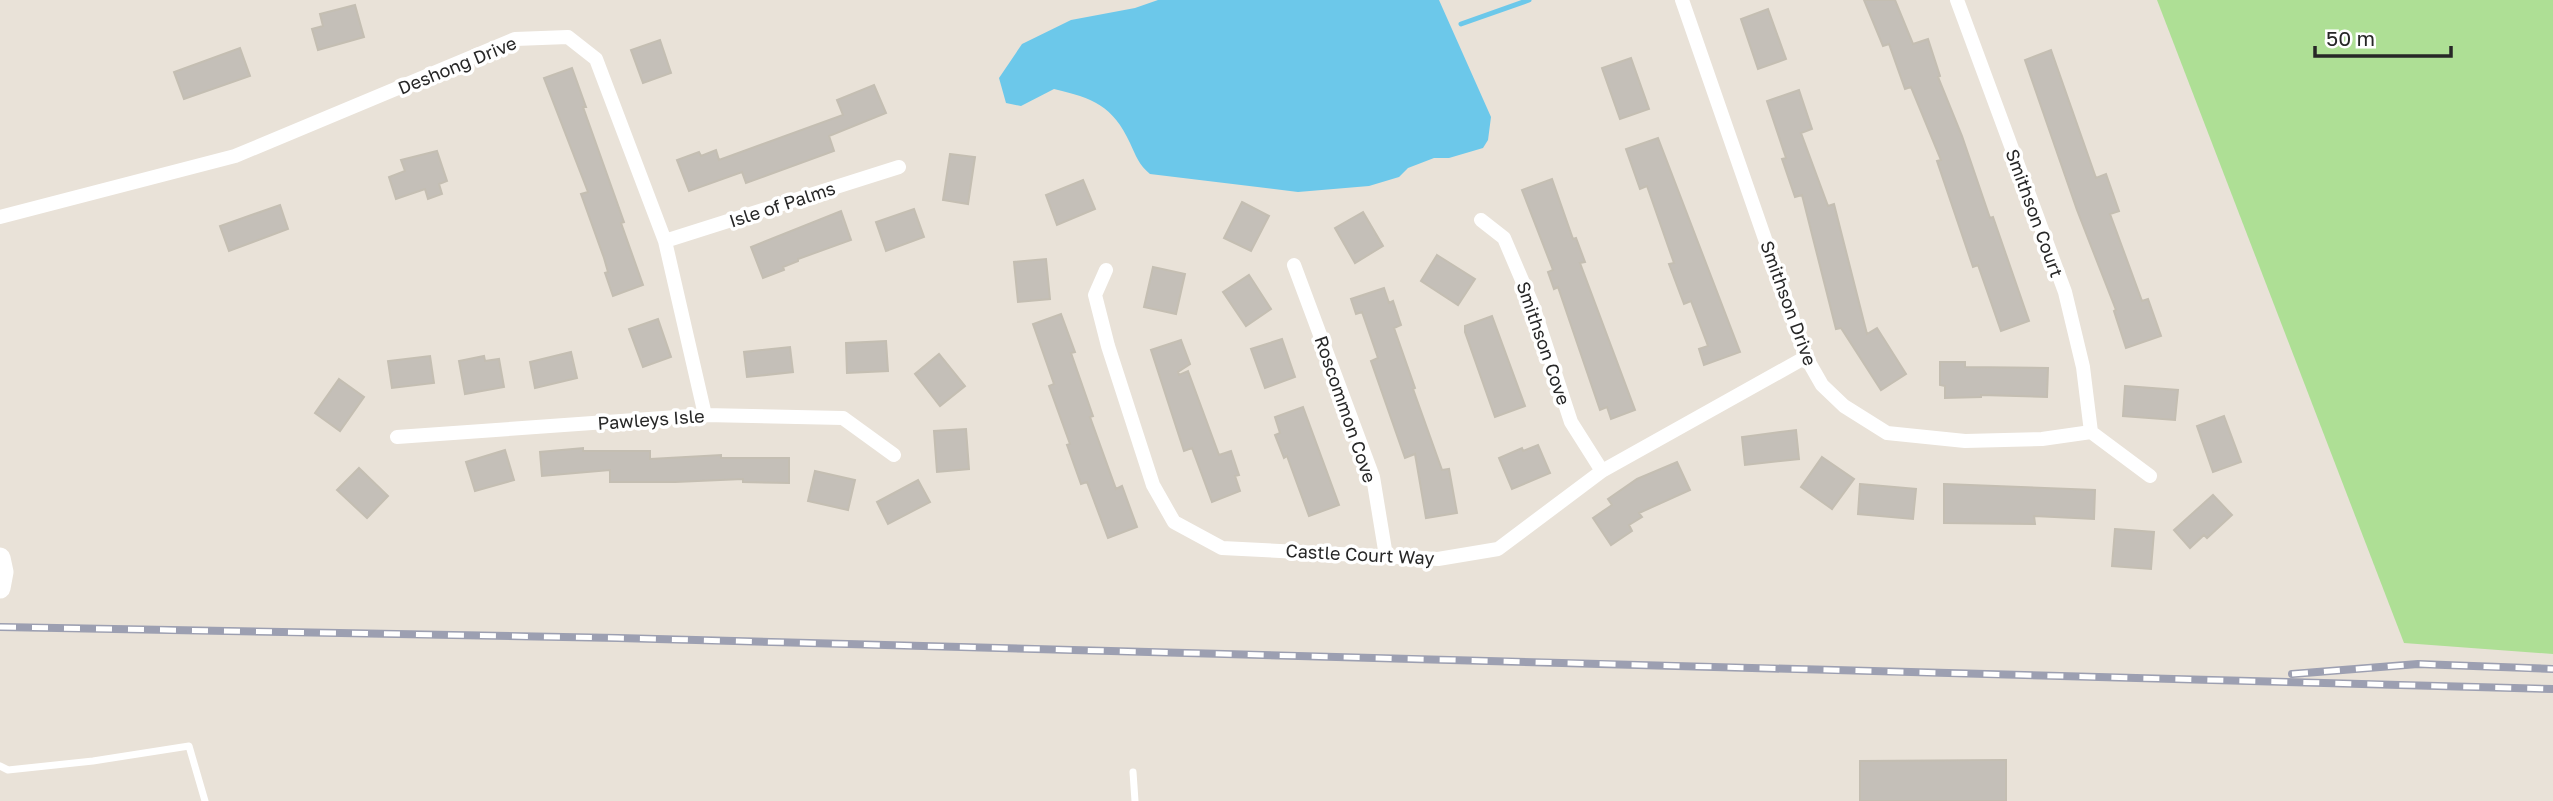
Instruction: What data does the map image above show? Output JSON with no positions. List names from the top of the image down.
{
  "streets": {
    "street": [
      "Deshong Drive",
      "Isle of Palms",
      "Smithson Court",
      "Smithson Drive",
      "Smithson Cove",
      "Roscommon Cove",
      "Pawleys Isle",
      "Castle Court Way"
    ]
  },
  "crossings": [
    ["Deshong Drive", "Isle of Palms"],
    ["Deshong Drive", "Pawleys Isle"],
    ["Smithson Court", "Smithson Drive"],
    ["Smithson Drive", "Castle Court Way"],
    ["Smithson Cove", "Castle Court Way"],
    ["Roscommon Cove", "Castle Court Way"]
  ],
  "scale_bar": "50 m"
}
